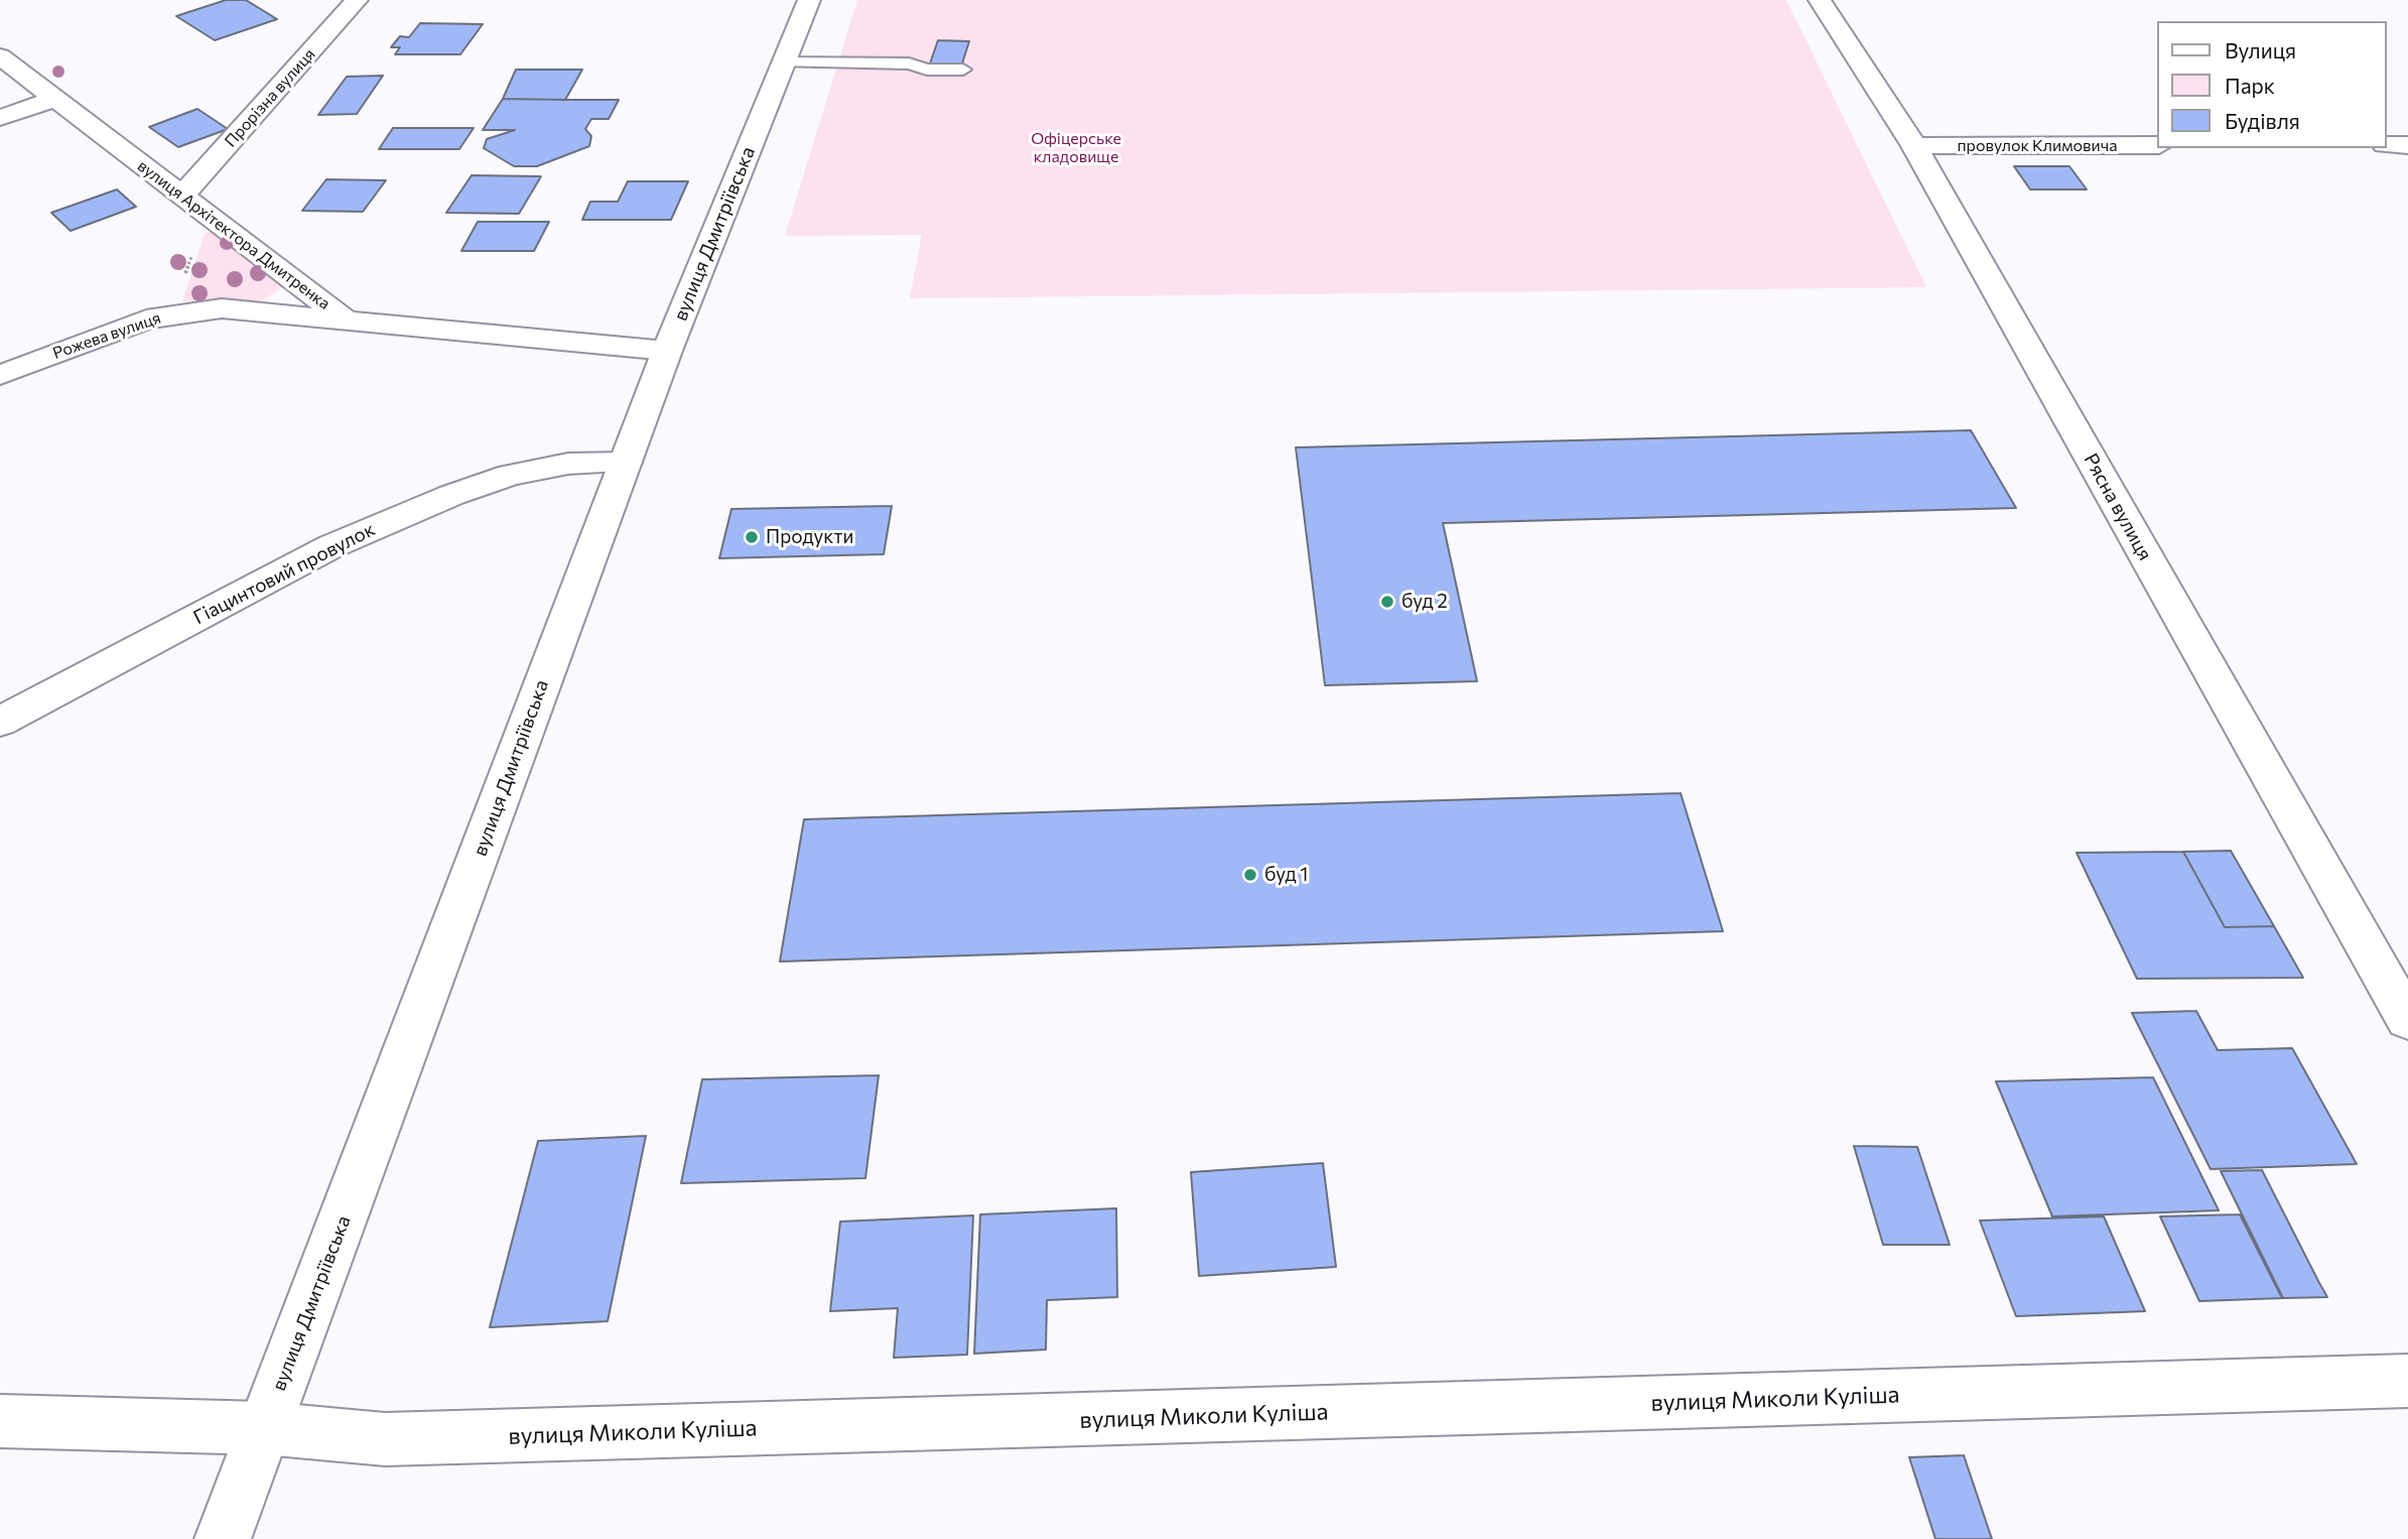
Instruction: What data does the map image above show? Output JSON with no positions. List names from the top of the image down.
{
  "streets": {
    "street": [
      "Прорізна вулиця",
      "провулок Климовича",
      "вулиця Дмитріївська",
      "вулиця Архітектора Дмитренка",
      "Рожева вулиця",
      "Рясна вулиця",
      "Гіацинтовий провулок",
      "вулиця Миколи Куліша"
    ]
  },
  "crossings": [
    ["Прорізна вулиця", "вулиця Архітектора Дмитренка"],
    ["провулок Климовича", "Рясна вулиця"],
    ["вулиця Дмитріївська", "вулиця Архітектора Дмитренка"],
    ["вулиця Дмитріївська", "Гіацинтовий провулок"],
    ["вулиця Дмитріївська", "вулиця Миколи Куліша"],
    ["вулиця Архітектора Дмитренка", "Рожева вулиця"]
  ],
  "parks": ["Офіцерське кладовище"],
  "places": ["Продукти", "буд 2", "буд 1"],
  "legend": ["Вулиця", "Парк", "Будівля"]
}
